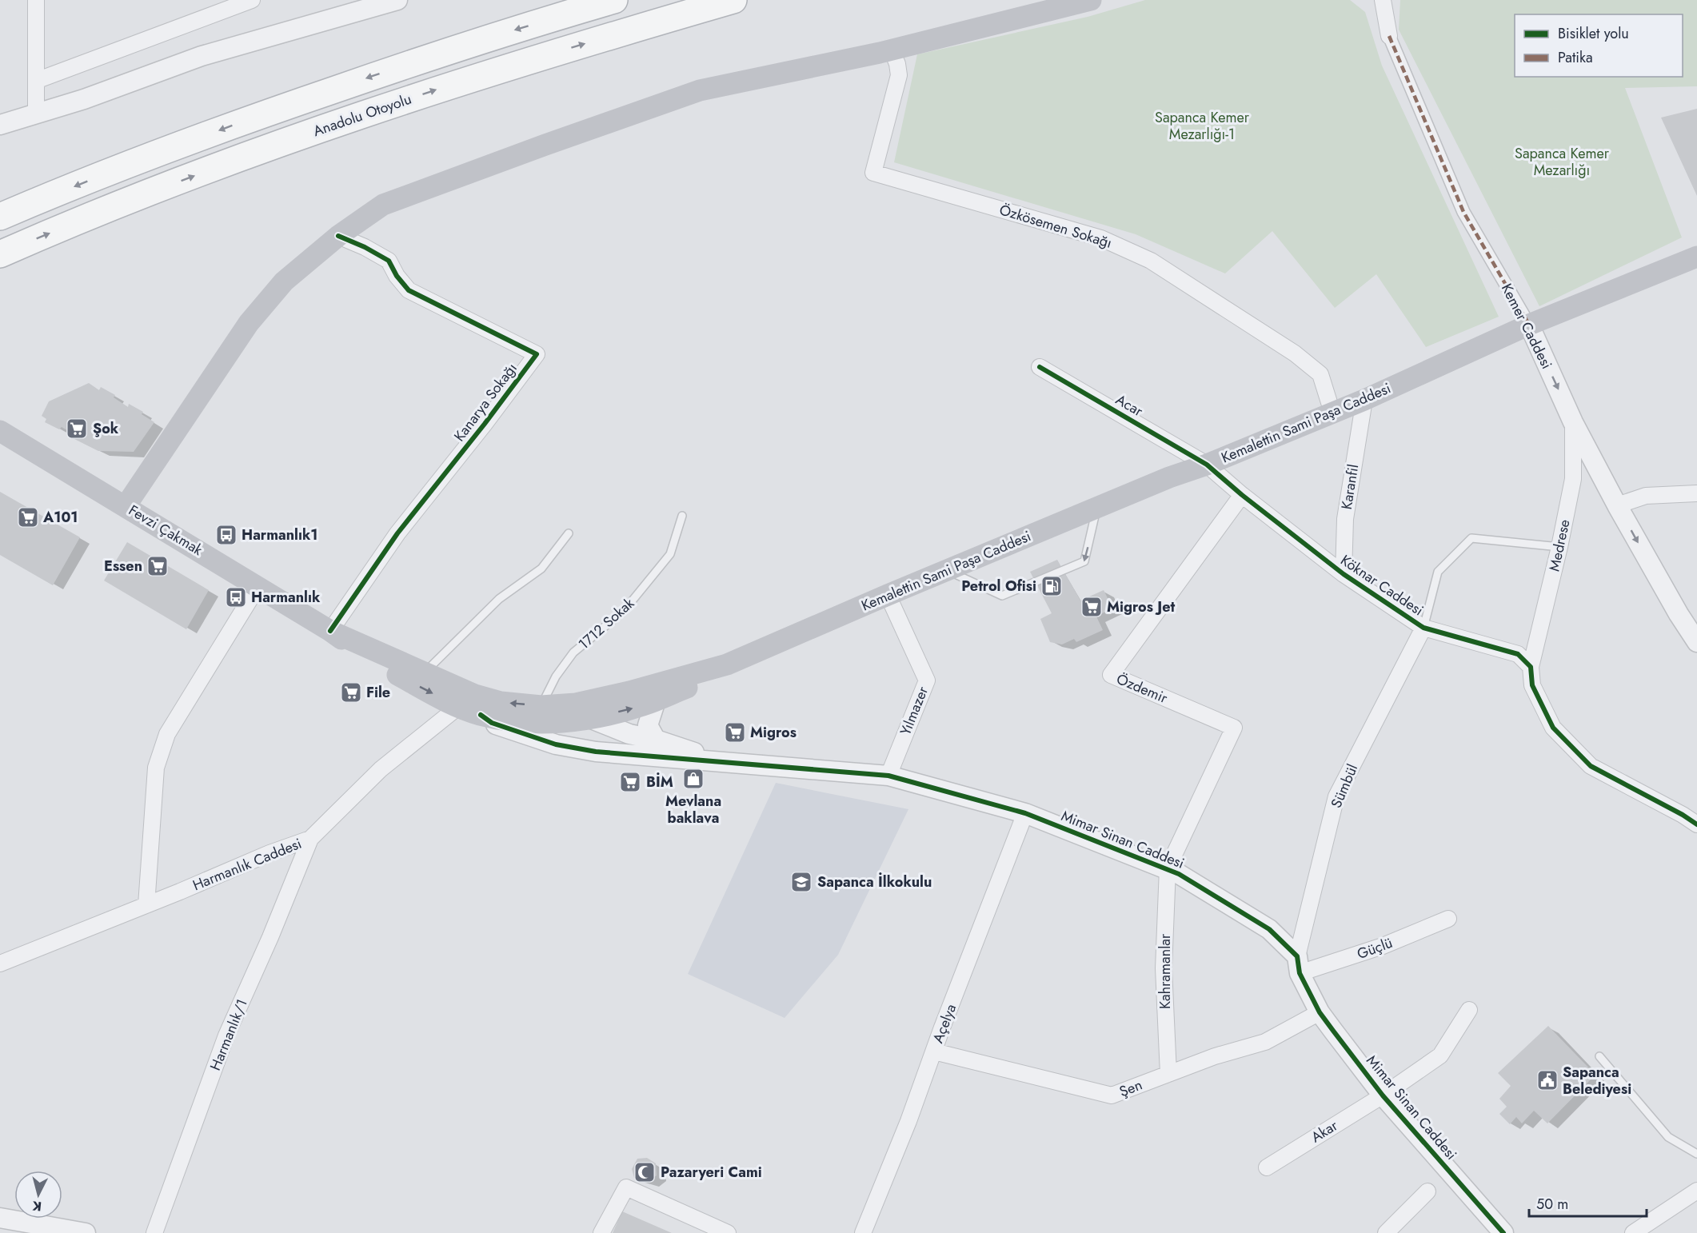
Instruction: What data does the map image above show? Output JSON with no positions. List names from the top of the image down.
{
  "streets": {
    "highway": ["Anadolu Otoyolu"],
    "main road": ["Kemalettin Sami Paşa Caddesi", "Fevzi Çakmak"],
    "street": [
      "Özkösemen Sokağı",
      "Kemer Caddesi",
      "Kanarya Sokağı",
      "Acar",
      "Karanfil",
      "Medrese",
      "Köknar Caddesi",
      "Özdemir",
      "Yılmazer",
      "Sümbül",
      "Mimar Sinan Caddesi",
      "Harmanlık Caddesi",
      "Güçlü",
      "Kahramanlar",
      "Açelya",
      "Harmanlık/1",
      "Şen",
      "Akar"
    ],
    "lane": ["1712 Sokak"]
  },
  "crossings": [
    ["Özkösemen Sokağı", "Kemalettin Sami Paşa Caddesi"],
    ["Kemer Caddesi", "Kemalettin Sami Paşa Caddesi"],
    ["Kemer Caddesi", "Medrese"],
    ["Kanarya Sokağı", "Kemalettin Sami Paşa Caddesi"],
    ["Kanarya Sokağı", "Fevzi Çakmak"],
    ["Acar", "Kemalettin Sami Paşa Caddesi"],
    ["Acar", "Köknar Caddesi"],
    ["Kemalettin Sami Paşa Caddesi", "Karanfil"],
    ["Kemalettin Sami Paşa Caddesi", "Fevzi Çakmak"],
    ["Kemalettin Sami Paşa Caddesi", "Köknar Caddesi"],
    ["Kemalettin Sami Paşa Caddesi", "1712 Sokak"],
    ["Kemalettin Sami Paşa Caddesi", "Yılmazer"],
    ["Kemalettin Sami Paşa Caddesi", "Harmanlık Caddesi"],
    ["Karanfil", "Köknar Caddesi"],
    ["Medrese", "Köknar Caddesi"],
    ["Köknar Caddesi", "Özdemir"],
    ["Köknar Caddesi", "Sümbül"],
    ["Özdemir", "Mimar Sinan Caddesi"],
    ["Özdemir", "Kahramanlar"],
    ["Yılmazer", "Mimar Sinan Caddesi"],
    ["Sümbül", "Mimar Sinan Caddesi"],
    ["Sümbül", "Güçlü"],
    ["Mimar Sinan Caddesi", "Güçlü"],
    ["Mimar Sinan Caddesi", "Kahramanlar"],
    ["Mimar Sinan Caddesi", "Açelya"],
    ["Mimar Sinan Caddesi", "Şen"],
    ["Mimar Sinan Caddesi", "Akar"],
    ["Harmanlık Caddesi", "Harmanlık/1"],
    ["Kahramanlar", "Şen"],
    ["Açelya", "Şen"]
  ],
  "one_way": ["Kemer Caddesi"],
  "parks": ["Sapanca Kemer Mezarlığı-1", "Sapanca Kemer Mezarlığı"],
  "places": {
    "supermarket": [
      "Şok",
      "A101",
      "Essen",
      "Migros Jet",
      "File",
      "Migros",
      "BİM"
    ],
    "bus stop": ["Harmanlık1", "Harmanlık"],
    "fuel station": ["Petrol Ofisi"],
    "shop": ["Mevlana baklava"],
    "school or university": ["Sapanca İlkokulu"],
    "public building": ["Sapanca Belediyesi"],
    "mosque": ["Pazaryeri Cami"]
  },
  "legend": ["Bisiklet yolu", "Patika"],
  "scale_bar": "50 m",
  "north": "bottom"
}
